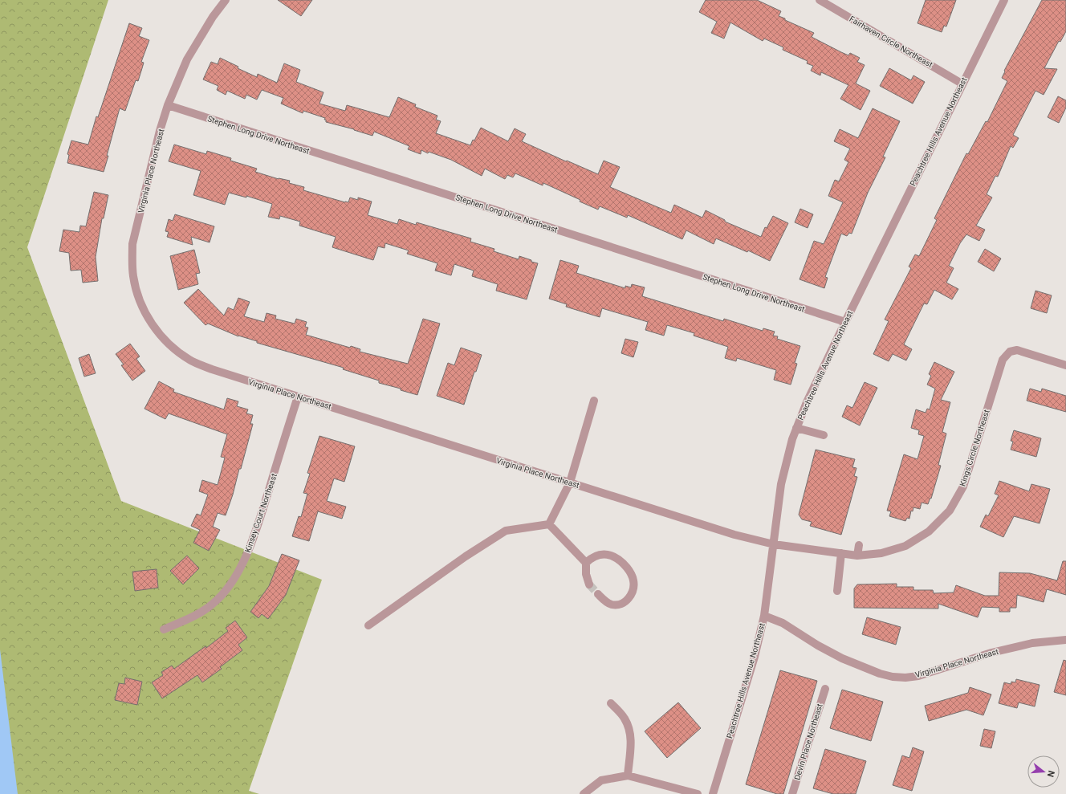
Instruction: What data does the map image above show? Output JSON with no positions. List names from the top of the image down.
{
  "streets": {
    "street": [
      "Fairhaven Circle Northeast",
      "Peachtree Hills Avenue Northeast",
      "Stephen Long Drive Northeast",
      "Virginia Place Northeast",
      "Kings Circle Northeast",
      "Kinsey Court Northeast",
      "Devin Place Northeast"
    ]
  },
  "crossings": [
    ["Fairhaven Circle Northeast", "Peachtree Hills Avenue Northeast"],
    ["Peachtree Hills Avenue Northeast", "Stephen Long Drive Northeast"],
    ["Peachtree Hills Avenue Northeast", "Virginia Place Northeast"],
    ["Peachtree Hills Avenue Northeast", "Kings Circle Northeast"],
    ["Stephen Long Drive Northeast", "Virginia Place Northeast"],
    ["Virginia Place Northeast", "Kings Circle Northeast"],
    ["Virginia Place Northeast", "Kinsey Court Northeast"]
  ],
  "north": "right"
}
